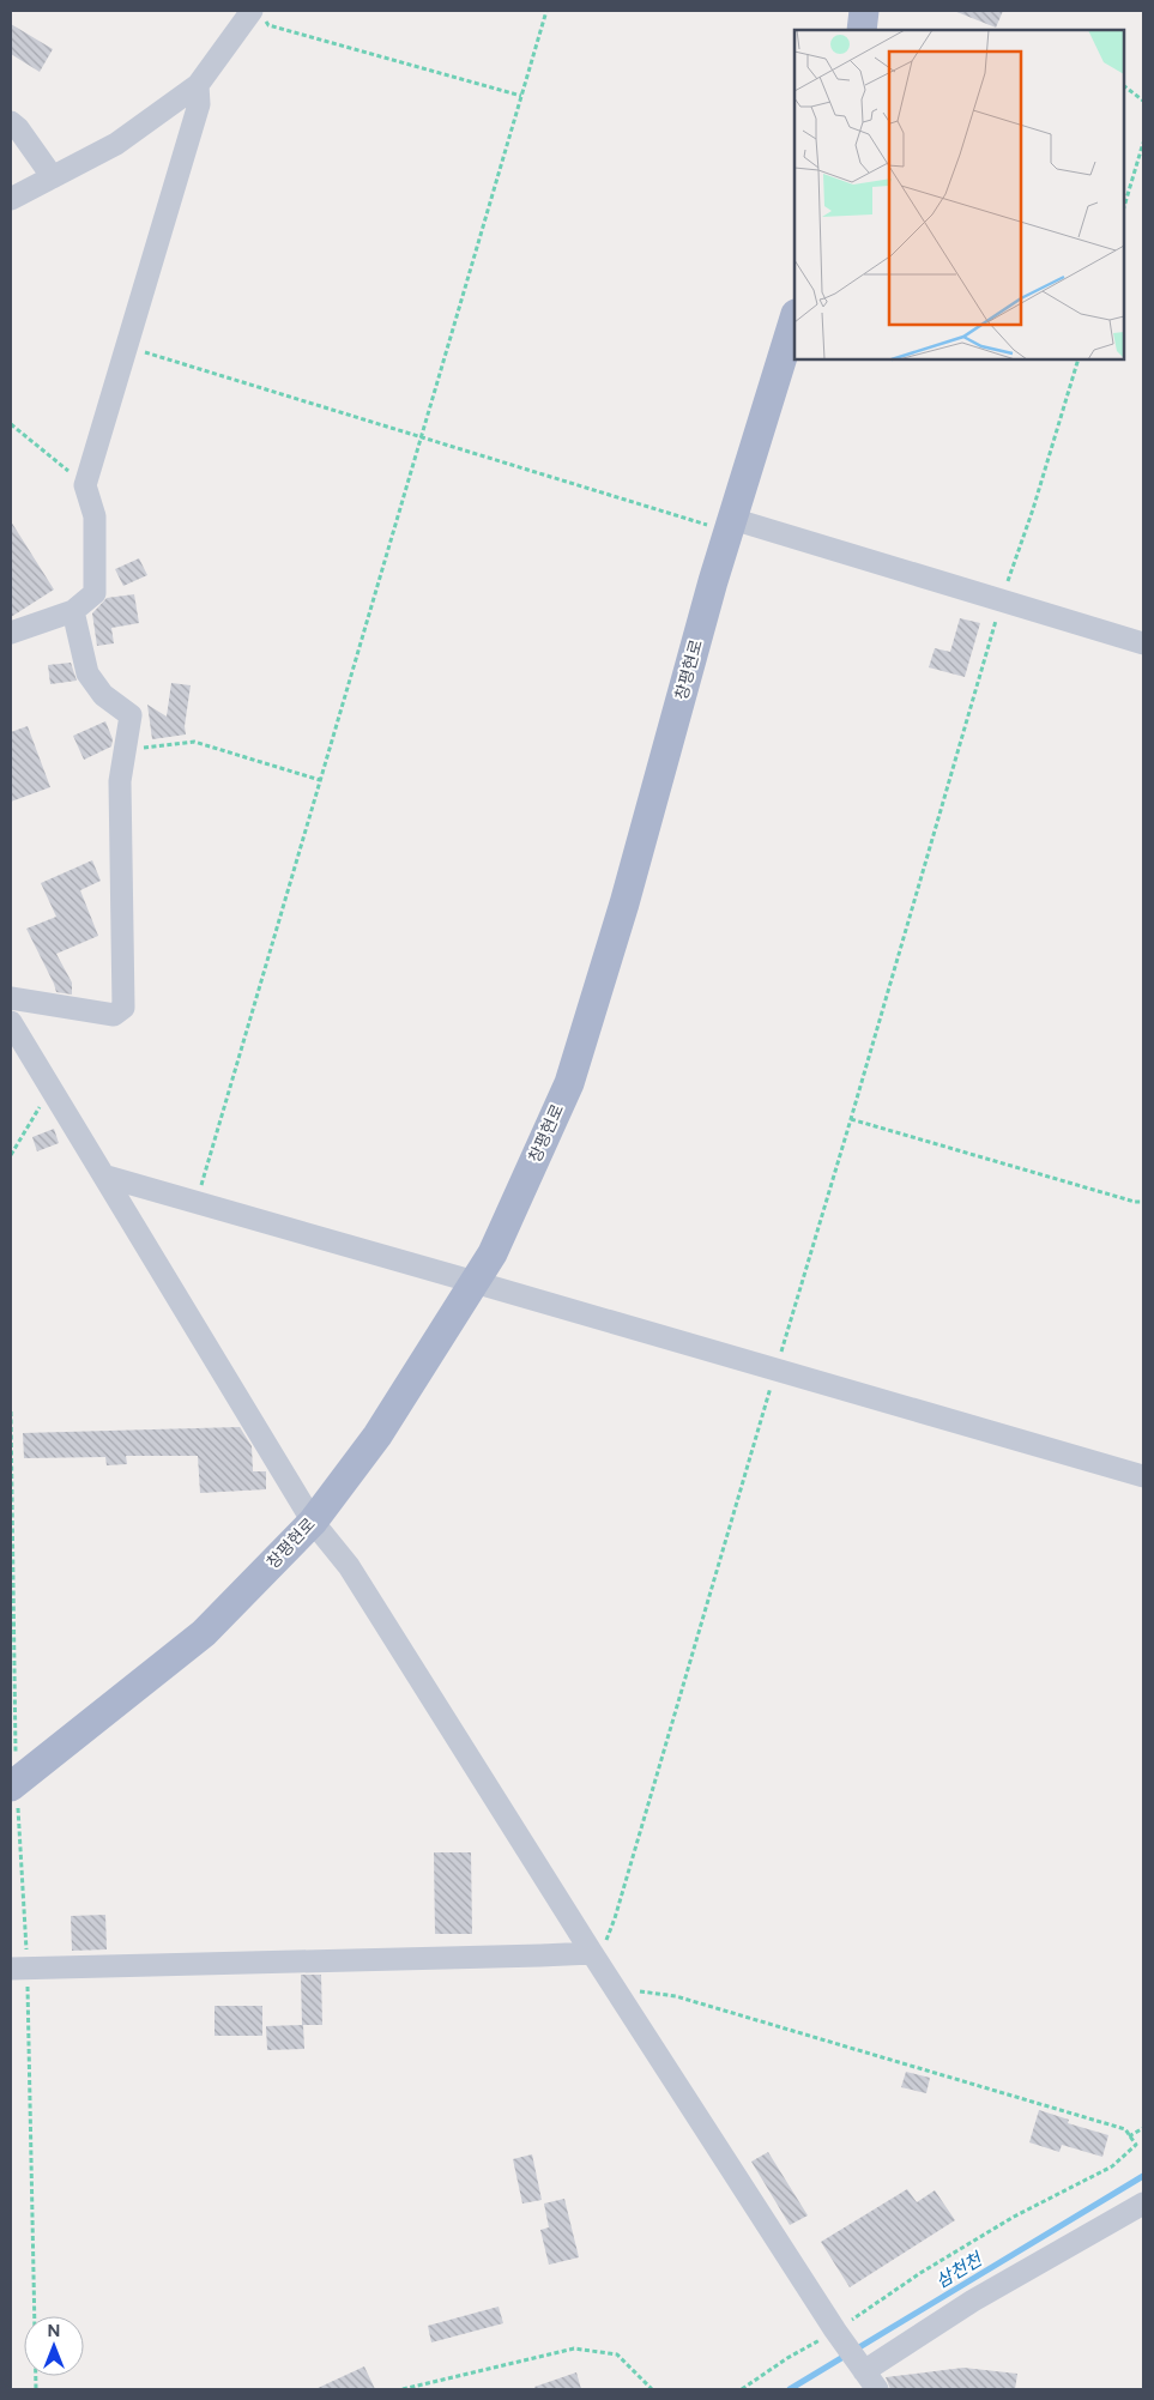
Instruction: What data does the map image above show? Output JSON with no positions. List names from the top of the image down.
{
  "streets": {
    "main road": ["창평현로"]
  },
  "water": ["삼천천"],
  "north": "top"
}
